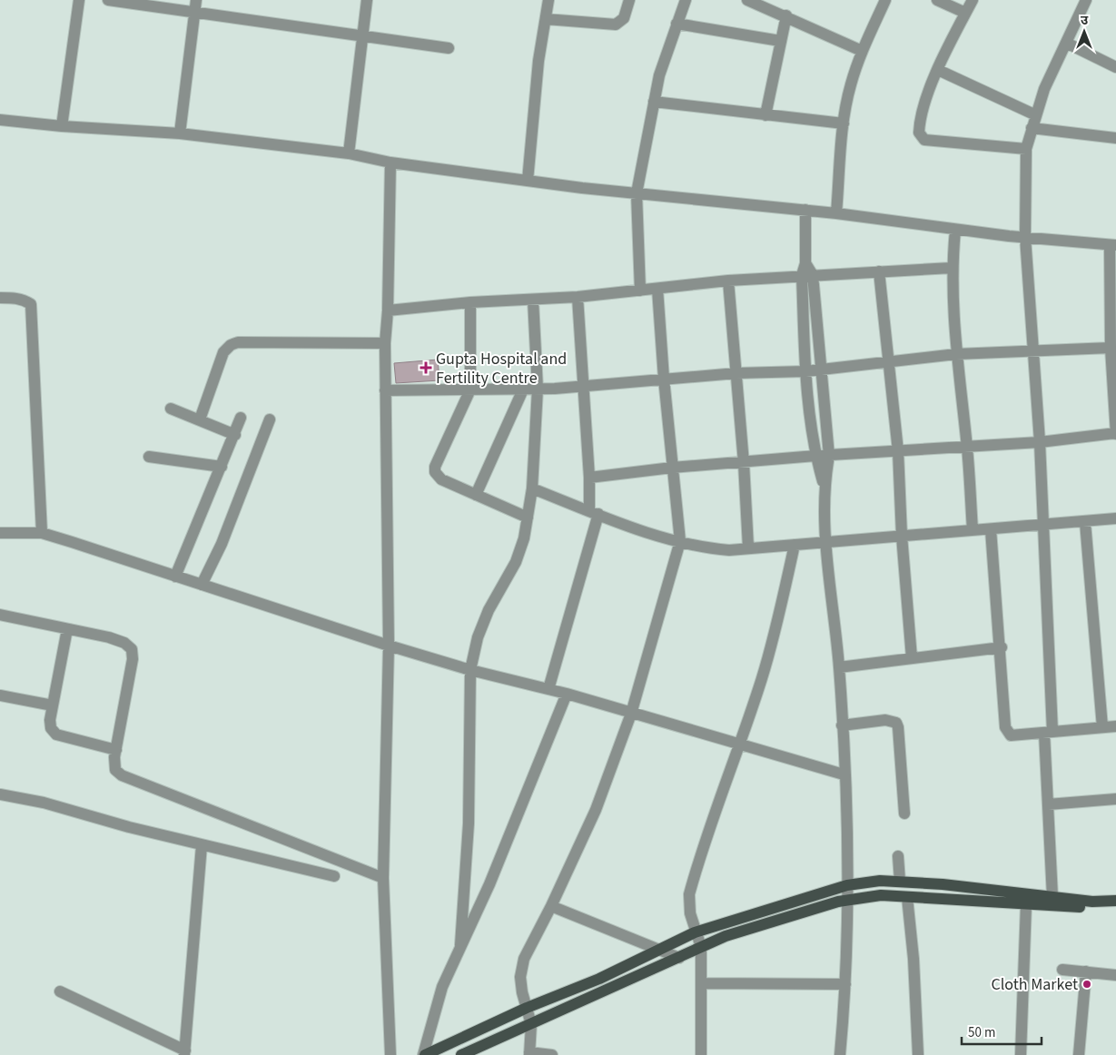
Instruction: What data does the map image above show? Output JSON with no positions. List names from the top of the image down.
{
  "places": {
    "health": ["Gupta Hospital and Fertility Centre"],
    "other": ["Cloth Market"]
  },
  "scale_bar": "50 m",
  "north": "top"
}
